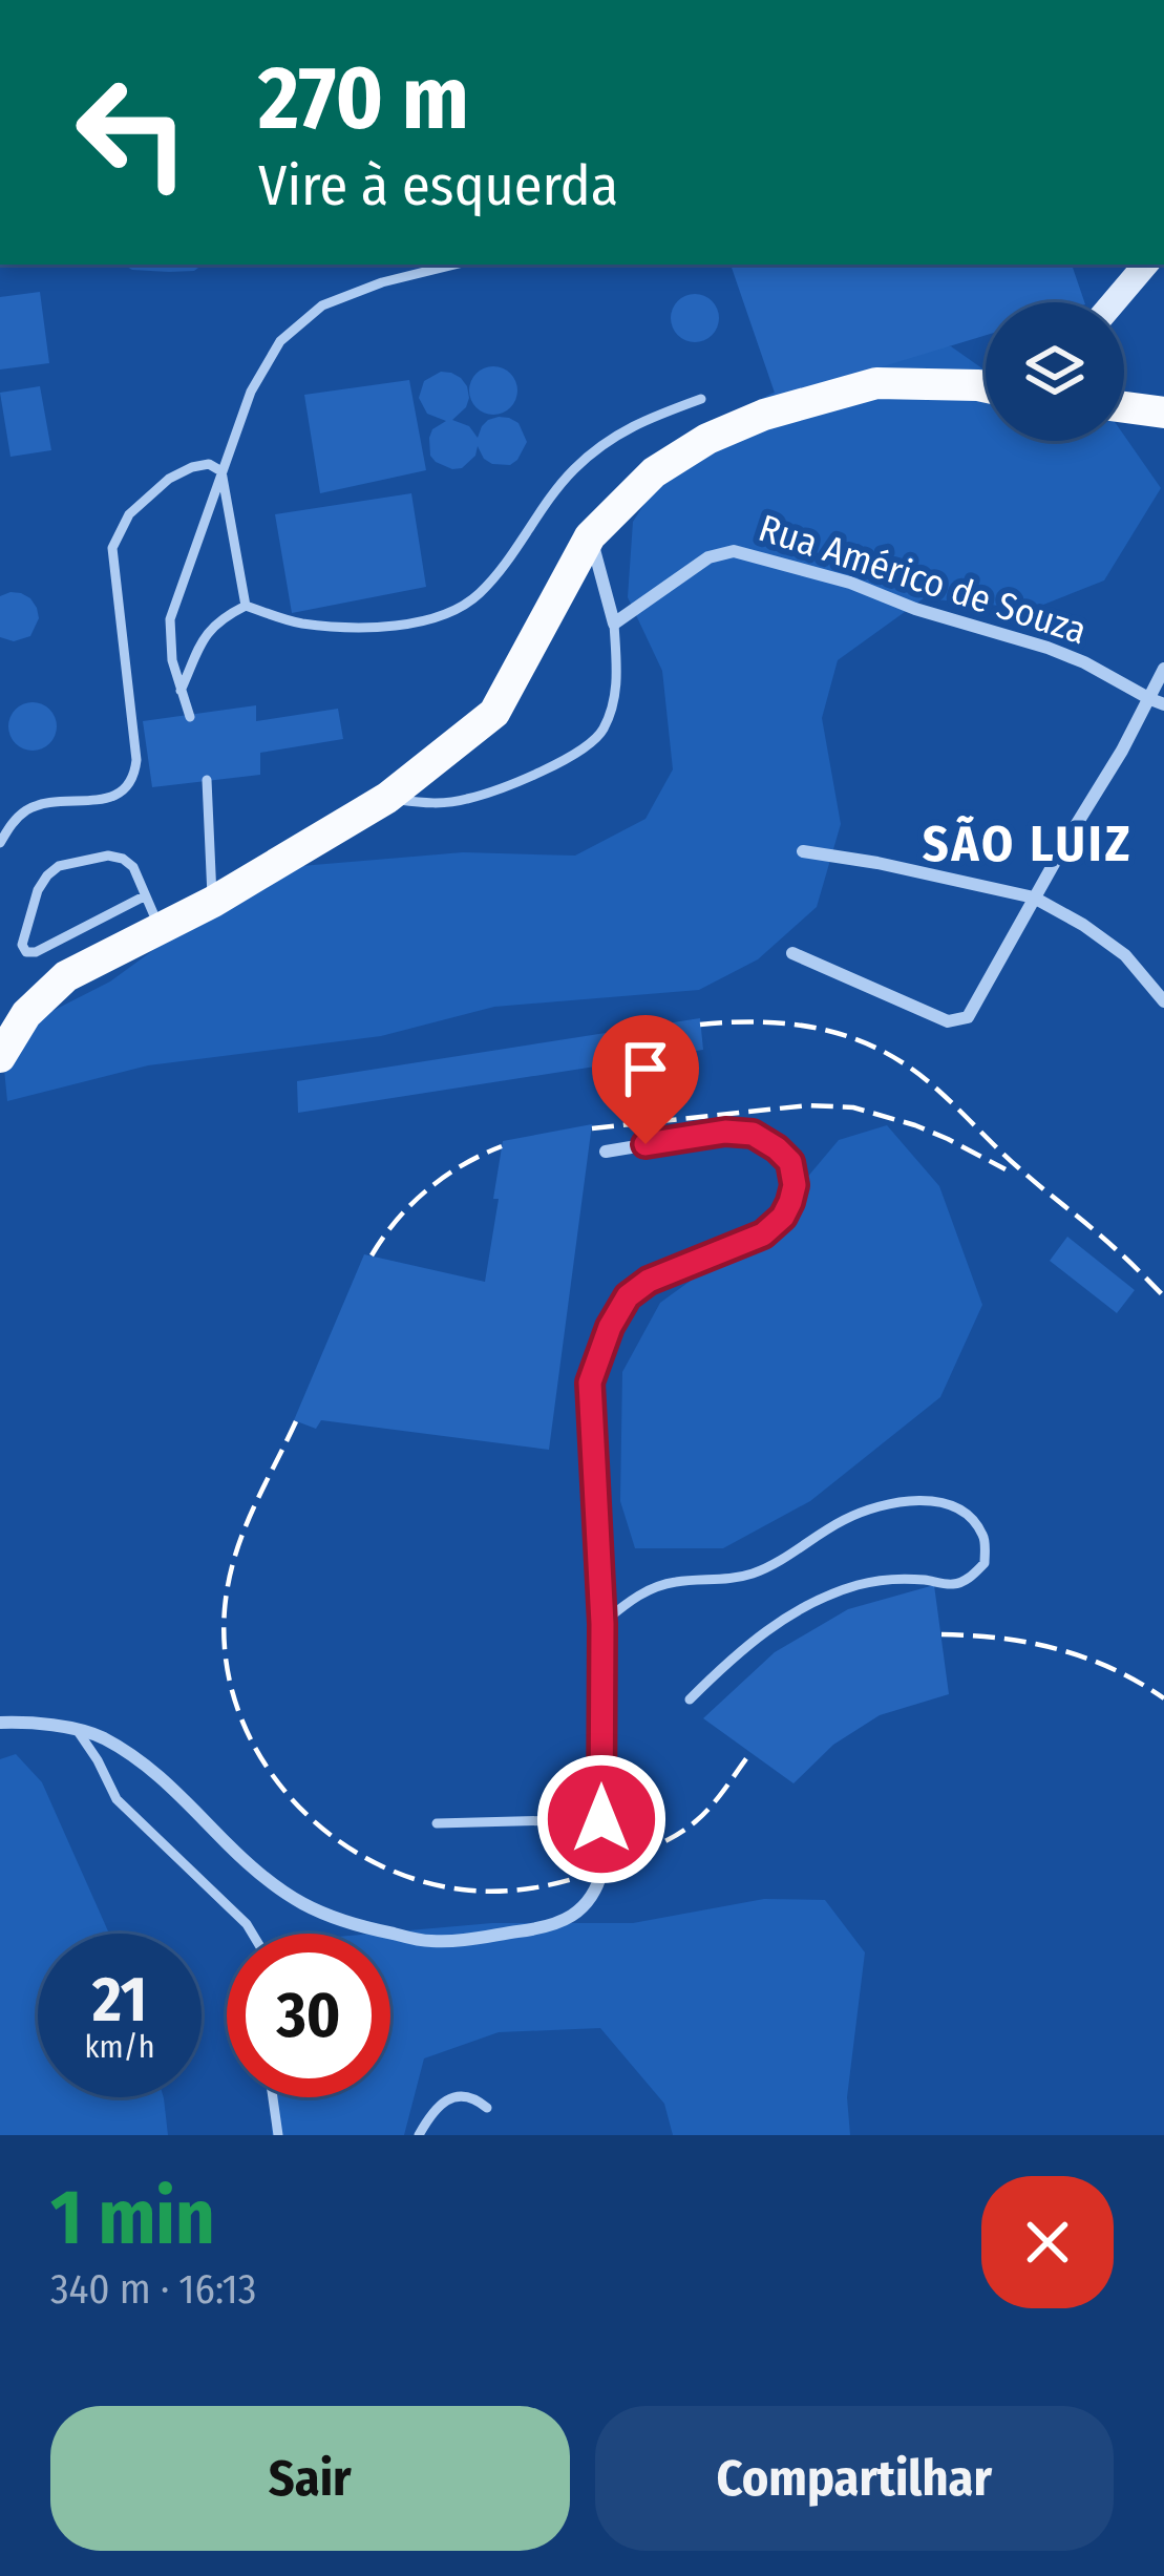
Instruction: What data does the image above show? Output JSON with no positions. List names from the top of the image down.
{
  "streets": {
    "street": ["Rua Américo de Souza"]
  },
  "districts": ["SÃO LUIZ"],
  "page": {
    "turn": ["270 m", "Vire à esquerda"],
    "speed": "21 km/h",
    "limit": "30",
    "heading": ["1 min", "340 m · 16:13"],
    "buttons": ["Sair", "Compartilhar"]
  }
}
